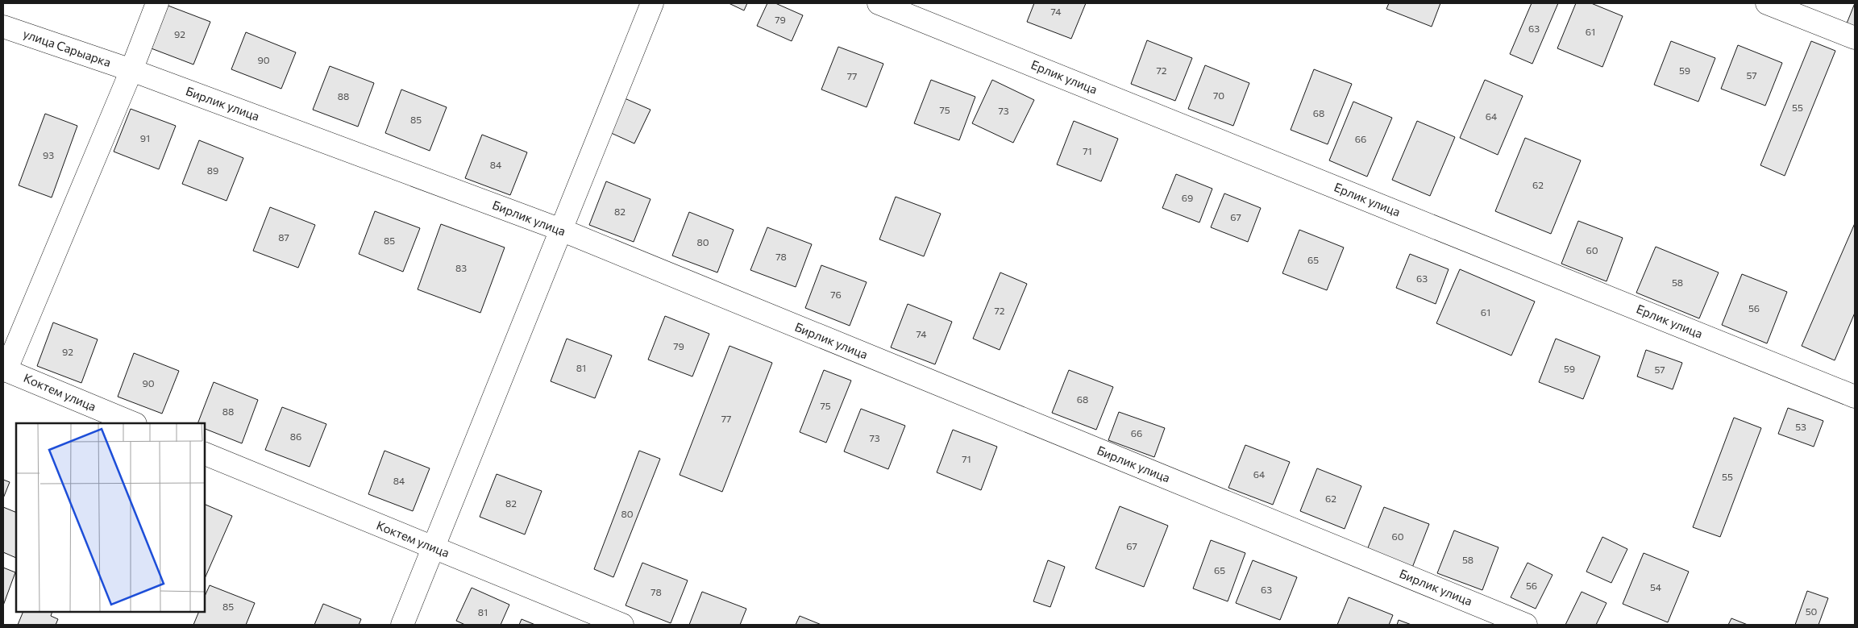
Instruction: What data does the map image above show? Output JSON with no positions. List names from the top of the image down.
{
  "streets": {
    "street": [
      "улица Сарыарка",
      "Ерлик улица",
      "Бирлик улица",
      "Коктем улица"
    ]
  },
  "crossings": [
    ["улица Сарыарка", "Бирлик улица"]
  ],
  "house_numbers": [
    "74",
    "79",
    "63",
    "61",
    "92",
    "90",
    "72",
    "59",
    "57",
    "77",
    "70",
    "88",
    "55",
    "75",
    "73",
    "68",
    "64",
    "85",
    "91",
    "66",
    "71",
    "93",
    "84",
    "89",
    "62",
    "69",
    "82",
    "67",
    "87",
    "85",
    "80",
    "60",
    "78",
    "65",
    "83",
    "63",
    "58",
    "76",
    "56",
    "72",
    "61",
    "74",
    "79",
    "92",
    "81",
    "59",
    "57",
    "90",
    "68",
    "75",
    "88",
    "77",
    "53",
    "66",
    "86",
    "73",
    "71",
    "64",
    "55",
    "84",
    "62",
    "82",
    "80",
    "60",
    "67",
    "58",
    "65",
    "56",
    "54",
    "63",
    "78",
    "85",
    "50",
    "81"
  ]
}
